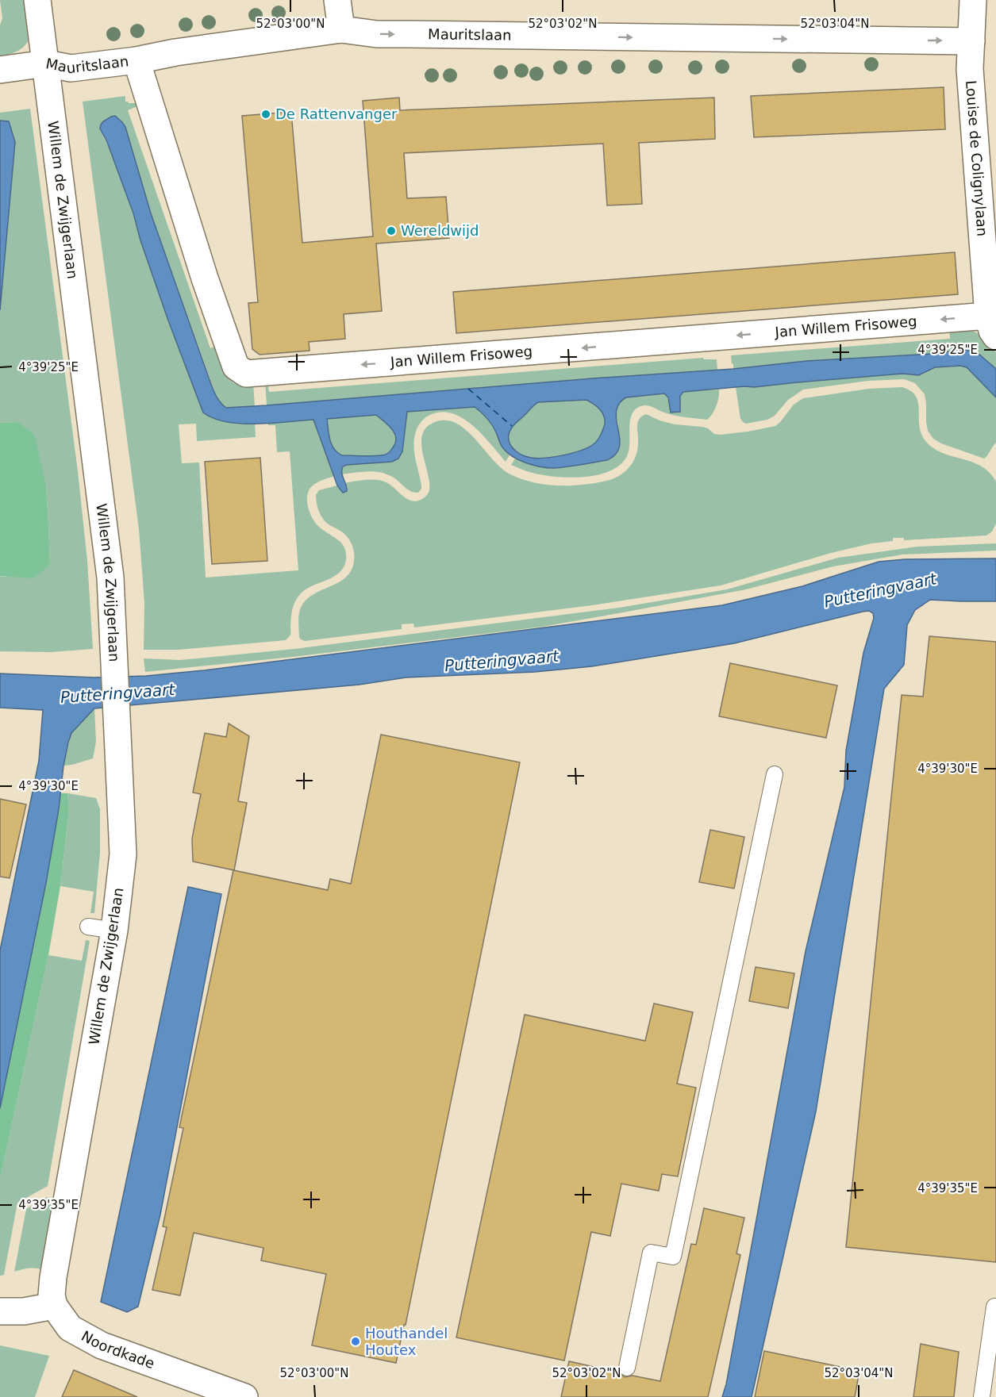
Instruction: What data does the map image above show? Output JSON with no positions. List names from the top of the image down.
{
  "streets": {
    "street": [
      "Mauritslaan",
      "Louise de Colignylaan",
      "Willem de Zwijgerlaan",
      "Jan Willem Frisoweg",
      "Noordkade"
    ]
  },
  "crossings": [
    ["Mauritslaan", "Louise de Colignylaan"],
    ["Mauritslaan", "Willem de Zwijgerlaan"],
    ["Mauritslaan", "Jan Willem Frisoweg"],
    ["Louise de Colignylaan", "Jan Willem Frisoweg"],
    ["Willem de Zwijgerlaan", "Noordkade"]
  ],
  "one_way": ["Mauritslaan", "Jan Willem Frisoweg"],
  "water": ["Putteringvaart"],
  "places": ["De Rattenvanger", "Wereldwijd", "Houthandel Houtex"],
  "coordinates": [
    "52°03'00\"N",
    "52°03'02\"N",
    "52°03'04\"N",
    "4°39'25\"E",
    "4°39'30\"E",
    "4°39'35\"E"
  ]
}
